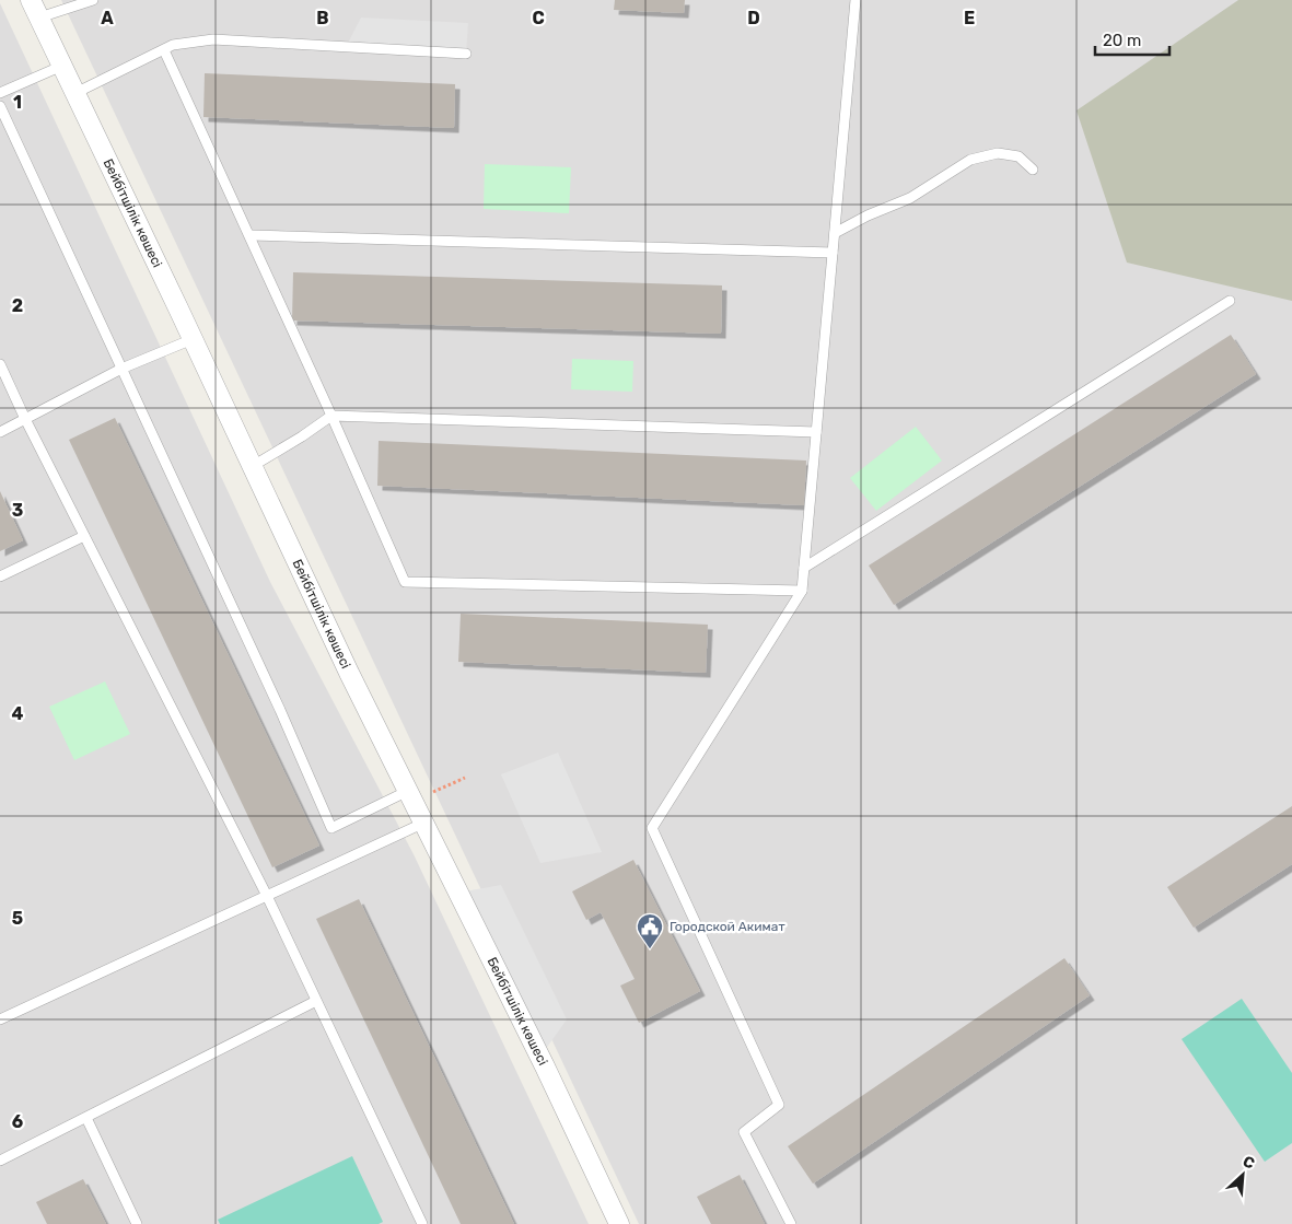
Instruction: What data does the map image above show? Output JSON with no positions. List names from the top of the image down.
{
  "streets": {
    "street": ["Бейбітшілік көшесі"]
  },
  "places": {
    "public building": ["Городской Акимат"]
  },
  "scale_bar": "20 m",
  "north": "top right",
  "grid": {
    "columns": [
      "A",
      "B",
      "C",
      "D",
      "E"
    ],
    "rows": [
      "1",
      "2",
      "3",
      "4",
      "5",
      "6"
    ]
  }
}
